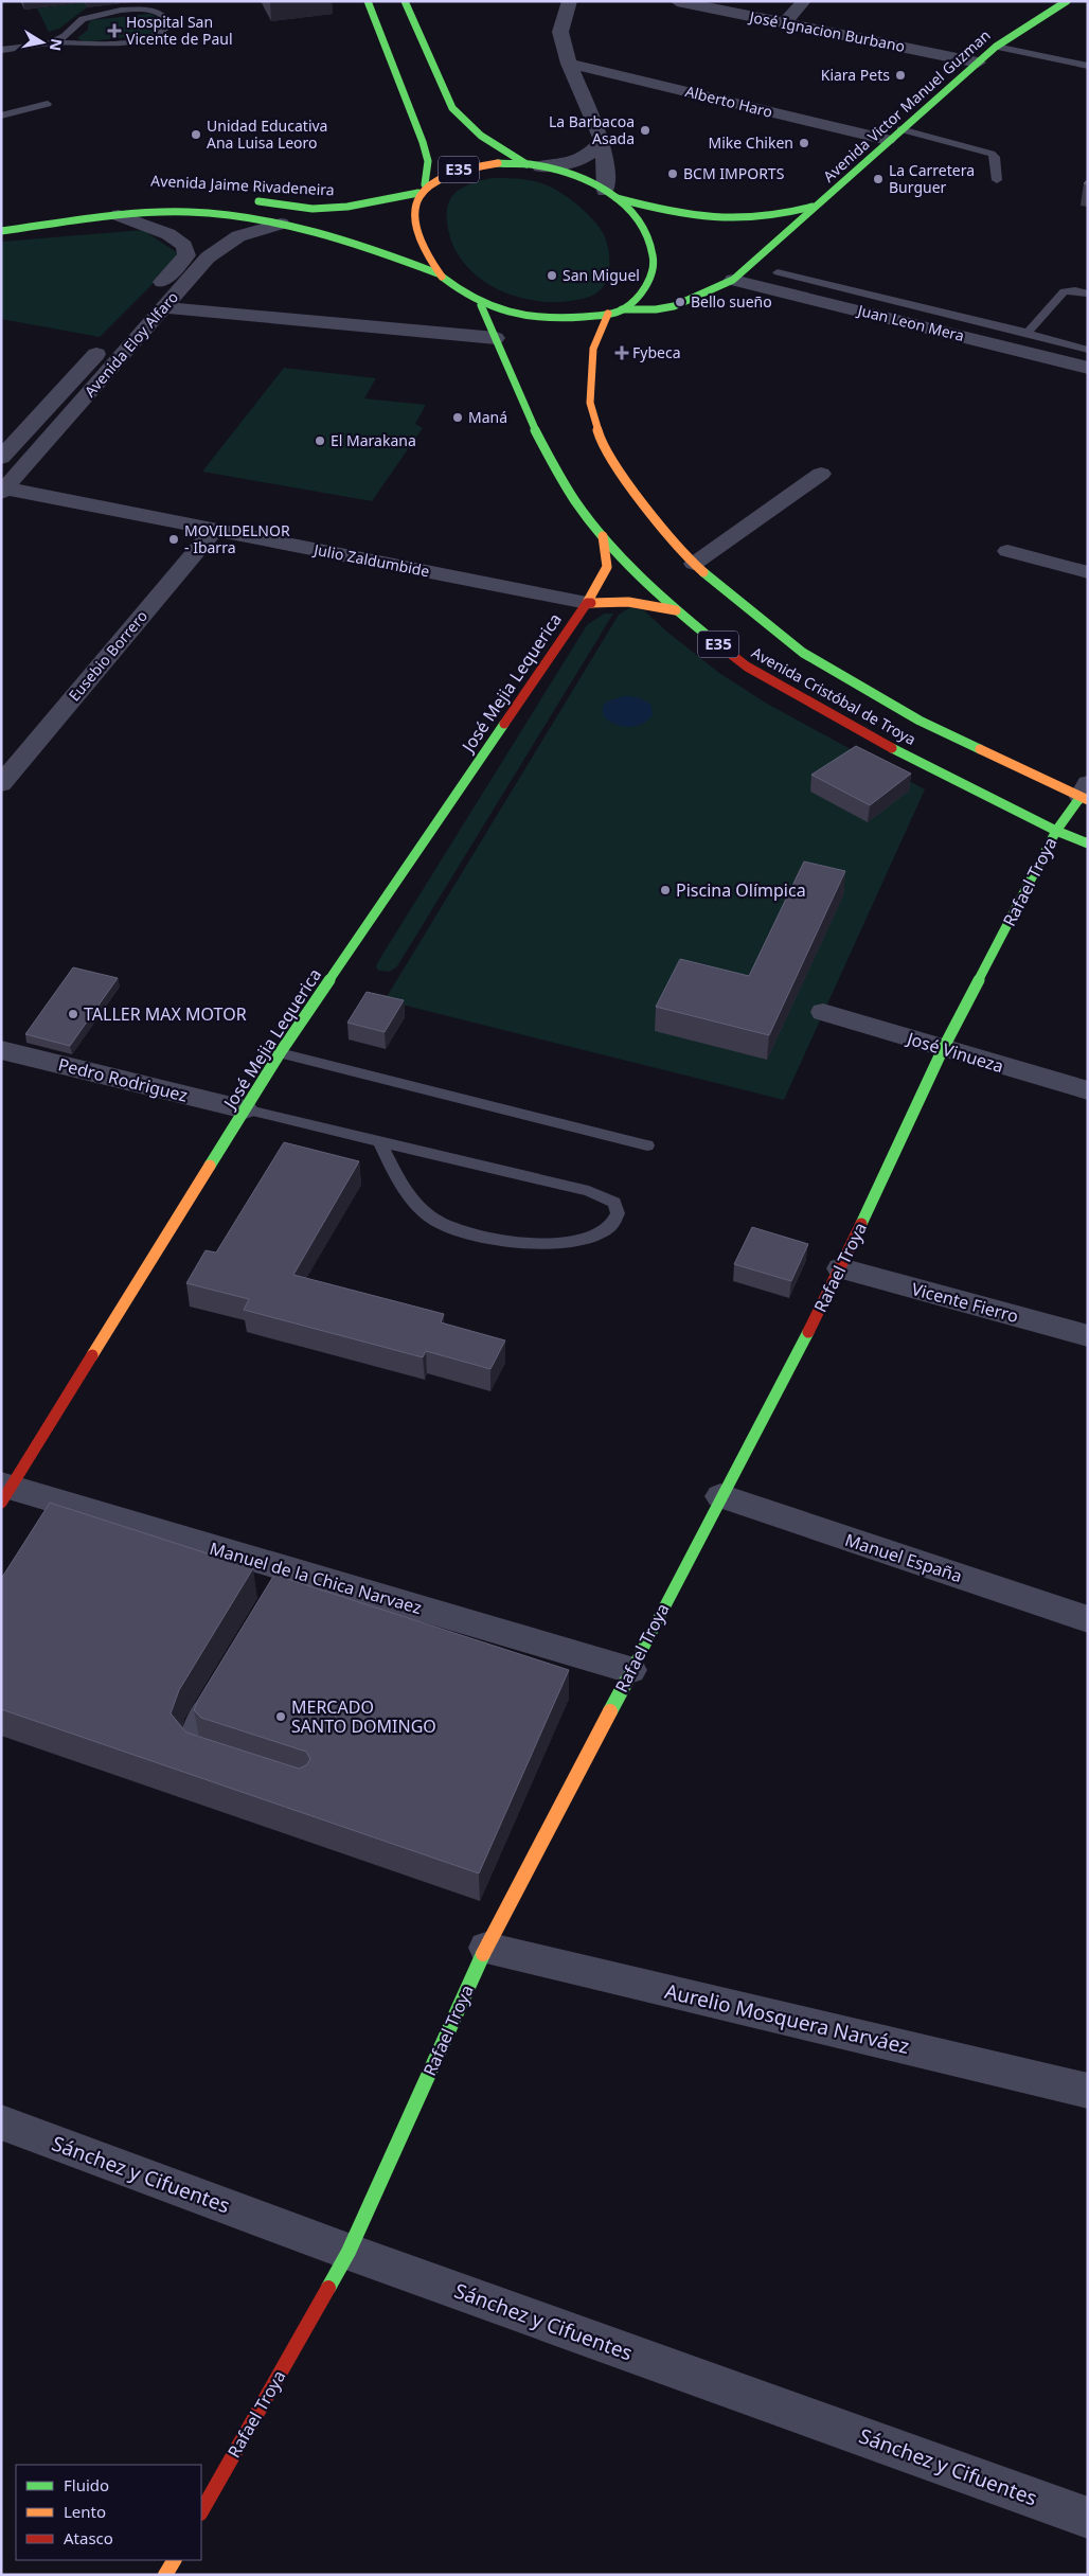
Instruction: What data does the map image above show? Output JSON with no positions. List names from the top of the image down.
{
  "streets": {
    "main road": [
      "Avenida Victor Manuel Guzman",
      "E35",
      "Avenida Jaime Rivadeneira",
      "José Mejia Lequerica",
      "Avenida Cristóbal de Troya",
      "Rafael Troya"
    ],
    "street": [
      "José Ignacion Burbano",
      "Alberto Haro",
      "Juan Leon Mera",
      "Avenida Eloy Alfaro",
      "Julio Zaldumbide",
      "Eusebio Borrero",
      "José Vinueza",
      "Pedro Rodriguez",
      "Vicente Fierro",
      "Manuel España",
      "Manuel de la Chica Narvaez",
      "Aurelio Mosquera Narváez",
      "Sánchez y Cifuentes"
    ]
  },
  "crossings": [
    ["José Ignacion Burbano", "Avenida Victor Manuel Guzman"],
    ["Alberto Haro", "Avenida Victor Manuel Guzman"],
    ["Avenida Victor Manuel Guzman", "E35"],
    ["Avenida Victor Manuel Guzman", "Juan Leon Mera"],
    ["E35", "Avenida Jaime Rivadeneira"],
    ["E35", "Avenida Cristóbal de Troya"],
    ["Avenida Jaime Rivadeneira", "Avenida Eloy Alfaro"],
    ["Avenida Eloy Alfaro", "Julio Zaldumbide"],
    ["Julio Zaldumbide", "Eusebio Borrero"],
    ["Julio Zaldumbide", "José Mejia Lequerica"],
    ["José Mejia Lequerica", "Avenida Cristóbal de Troya"],
    ["José Mejia Lequerica", "Pedro Rodriguez"],
    ["José Mejia Lequerica", "Manuel de la Chica Narvaez"],
    ["Avenida Cristóbal de Troya", "Rafael Troya"],
    ["Rafael Troya", "José Vinueza"],
    ["Rafael Troya", "Vicente Fierro"],
    ["Rafael Troya", "Manuel España"],
    ["Rafael Troya", "Manuel de la Chica Narvaez"],
    ["Rafael Troya", "Aurelio Mosquera Narváez"],
    ["Rafael Troya", "Sánchez y Cifuentes"]
  ],
  "places": {
    "health": ["Hospital San Vicente de Paul", "Fybeca"],
    "other": [
      "Kiara Pets",
      "La Barbacoa Asada",
      "Unidad Educativa Ana Luisa Leoro",
      "Mike Chiken",
      "BCM IMPORTS",
      "La Carretera Burguer",
      "San Miguel",
      "Bello sueño",
      "Maná",
      "El Marakana",
      "MOVILDELNOR - Ibarra",
      "Piscina Olímpica",
      "TALLER MAX MOTOR",
      "MERCADO SANTO DOMINGO"
    ]
  },
  "legend": ["Fluido", "Lento", "Atasco"],
  "north": "right"
}
